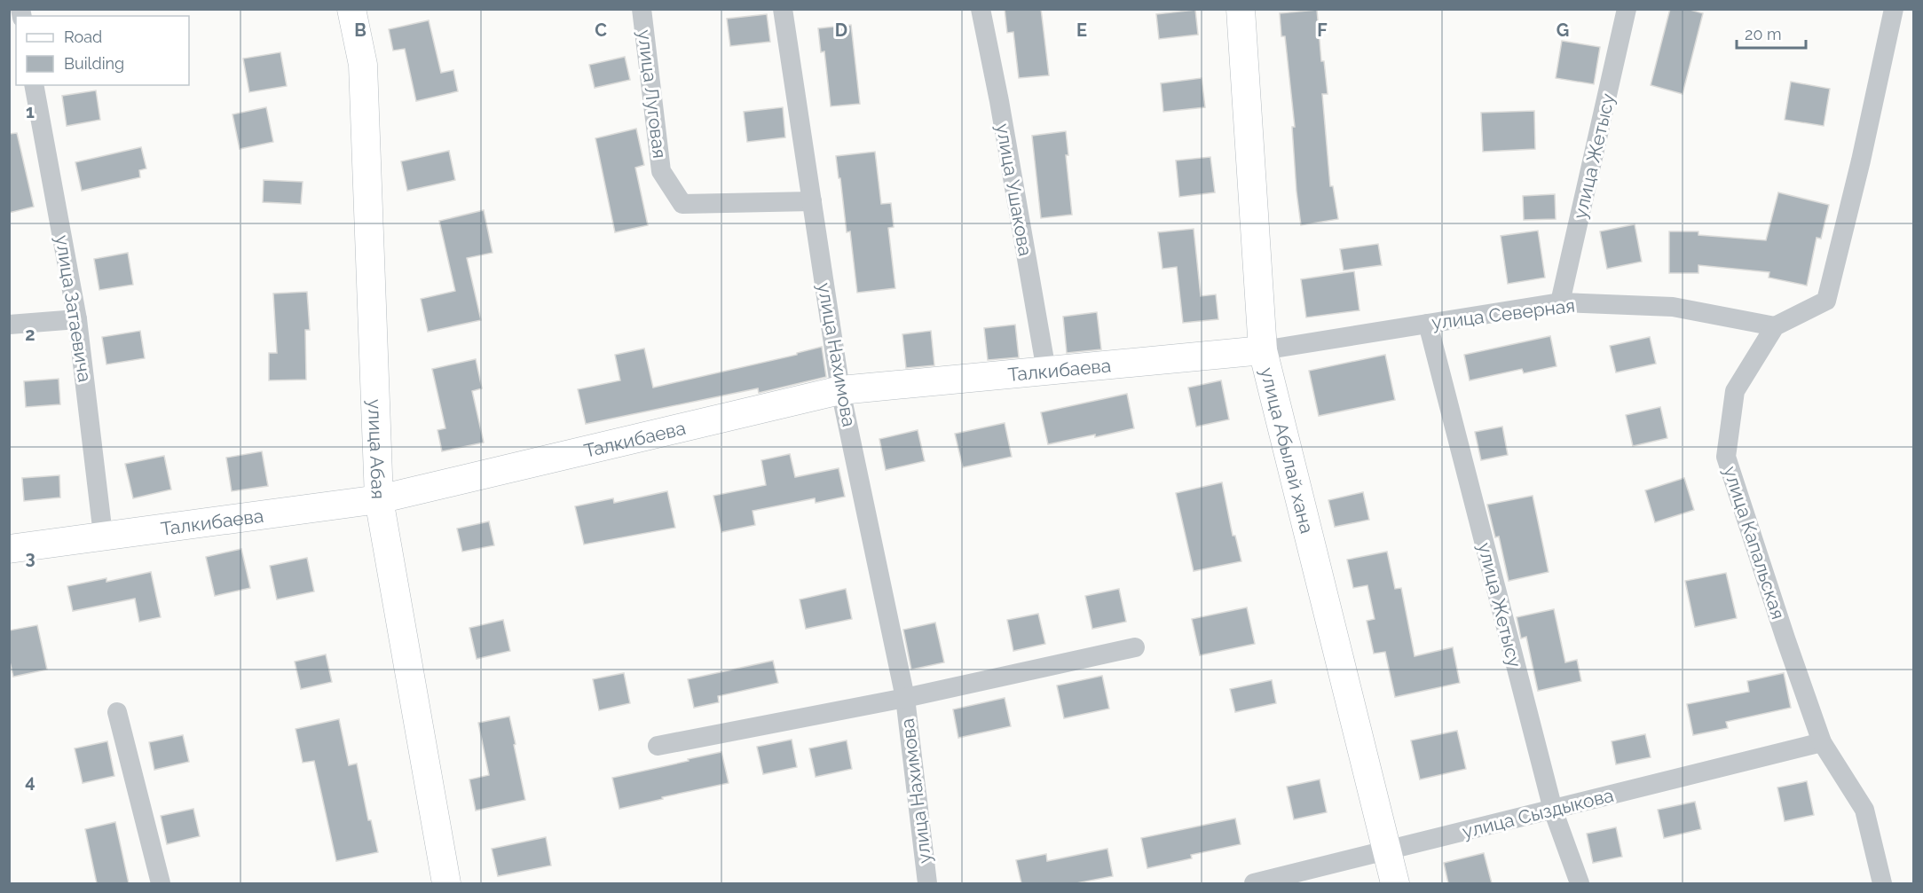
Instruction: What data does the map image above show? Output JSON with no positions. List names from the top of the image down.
{
  "streets": {
    "street": [
      "улица Луговая",
      "улица Жетысу",
      "улица Ушакова",
      "улица Затаевича",
      "улица Северная",
      "улица Нахимова",
      "Талкибаева",
      "улица Абая",
      "улица Абылай хана",
      "улица Капальская",
      "улица Сыздыкова"
    ]
  },
  "crossings": [
    ["улица Луговая", "улица Нахимова"],
    ["улица Жетысу", "улица Северная"],
    ["улица Жетысу", "улица Сыздыкова"],
    ["улица Ушакова", "Талкибаева"],
    ["улица Затаевича", "Талкибаева"],
    ["улица Северная", "Талкибаева"],
    ["улица Северная", "улица Абылай хана"],
    ["улица Северная", "улица Капальская"],
    ["улица Нахимова", "Талкибаева"],
    ["Талкибаева", "улица Абая"],
    ["Талкибаева", "улица Абылай хана"],
    ["улица Абылай хана", "улица Сыздыкова"],
    ["улица Капальская", "улица Сыздыкова"]
  ],
  "legend": ["Road", "Building"],
  "scale_bar": "20 m",
  "grid": {
    "columns": [
      "B",
      "C",
      "D",
      "E",
      "F",
      "G"
    ],
    "rows": [
      "1",
      "2",
      "3",
      "4"
    ]
  }
}
